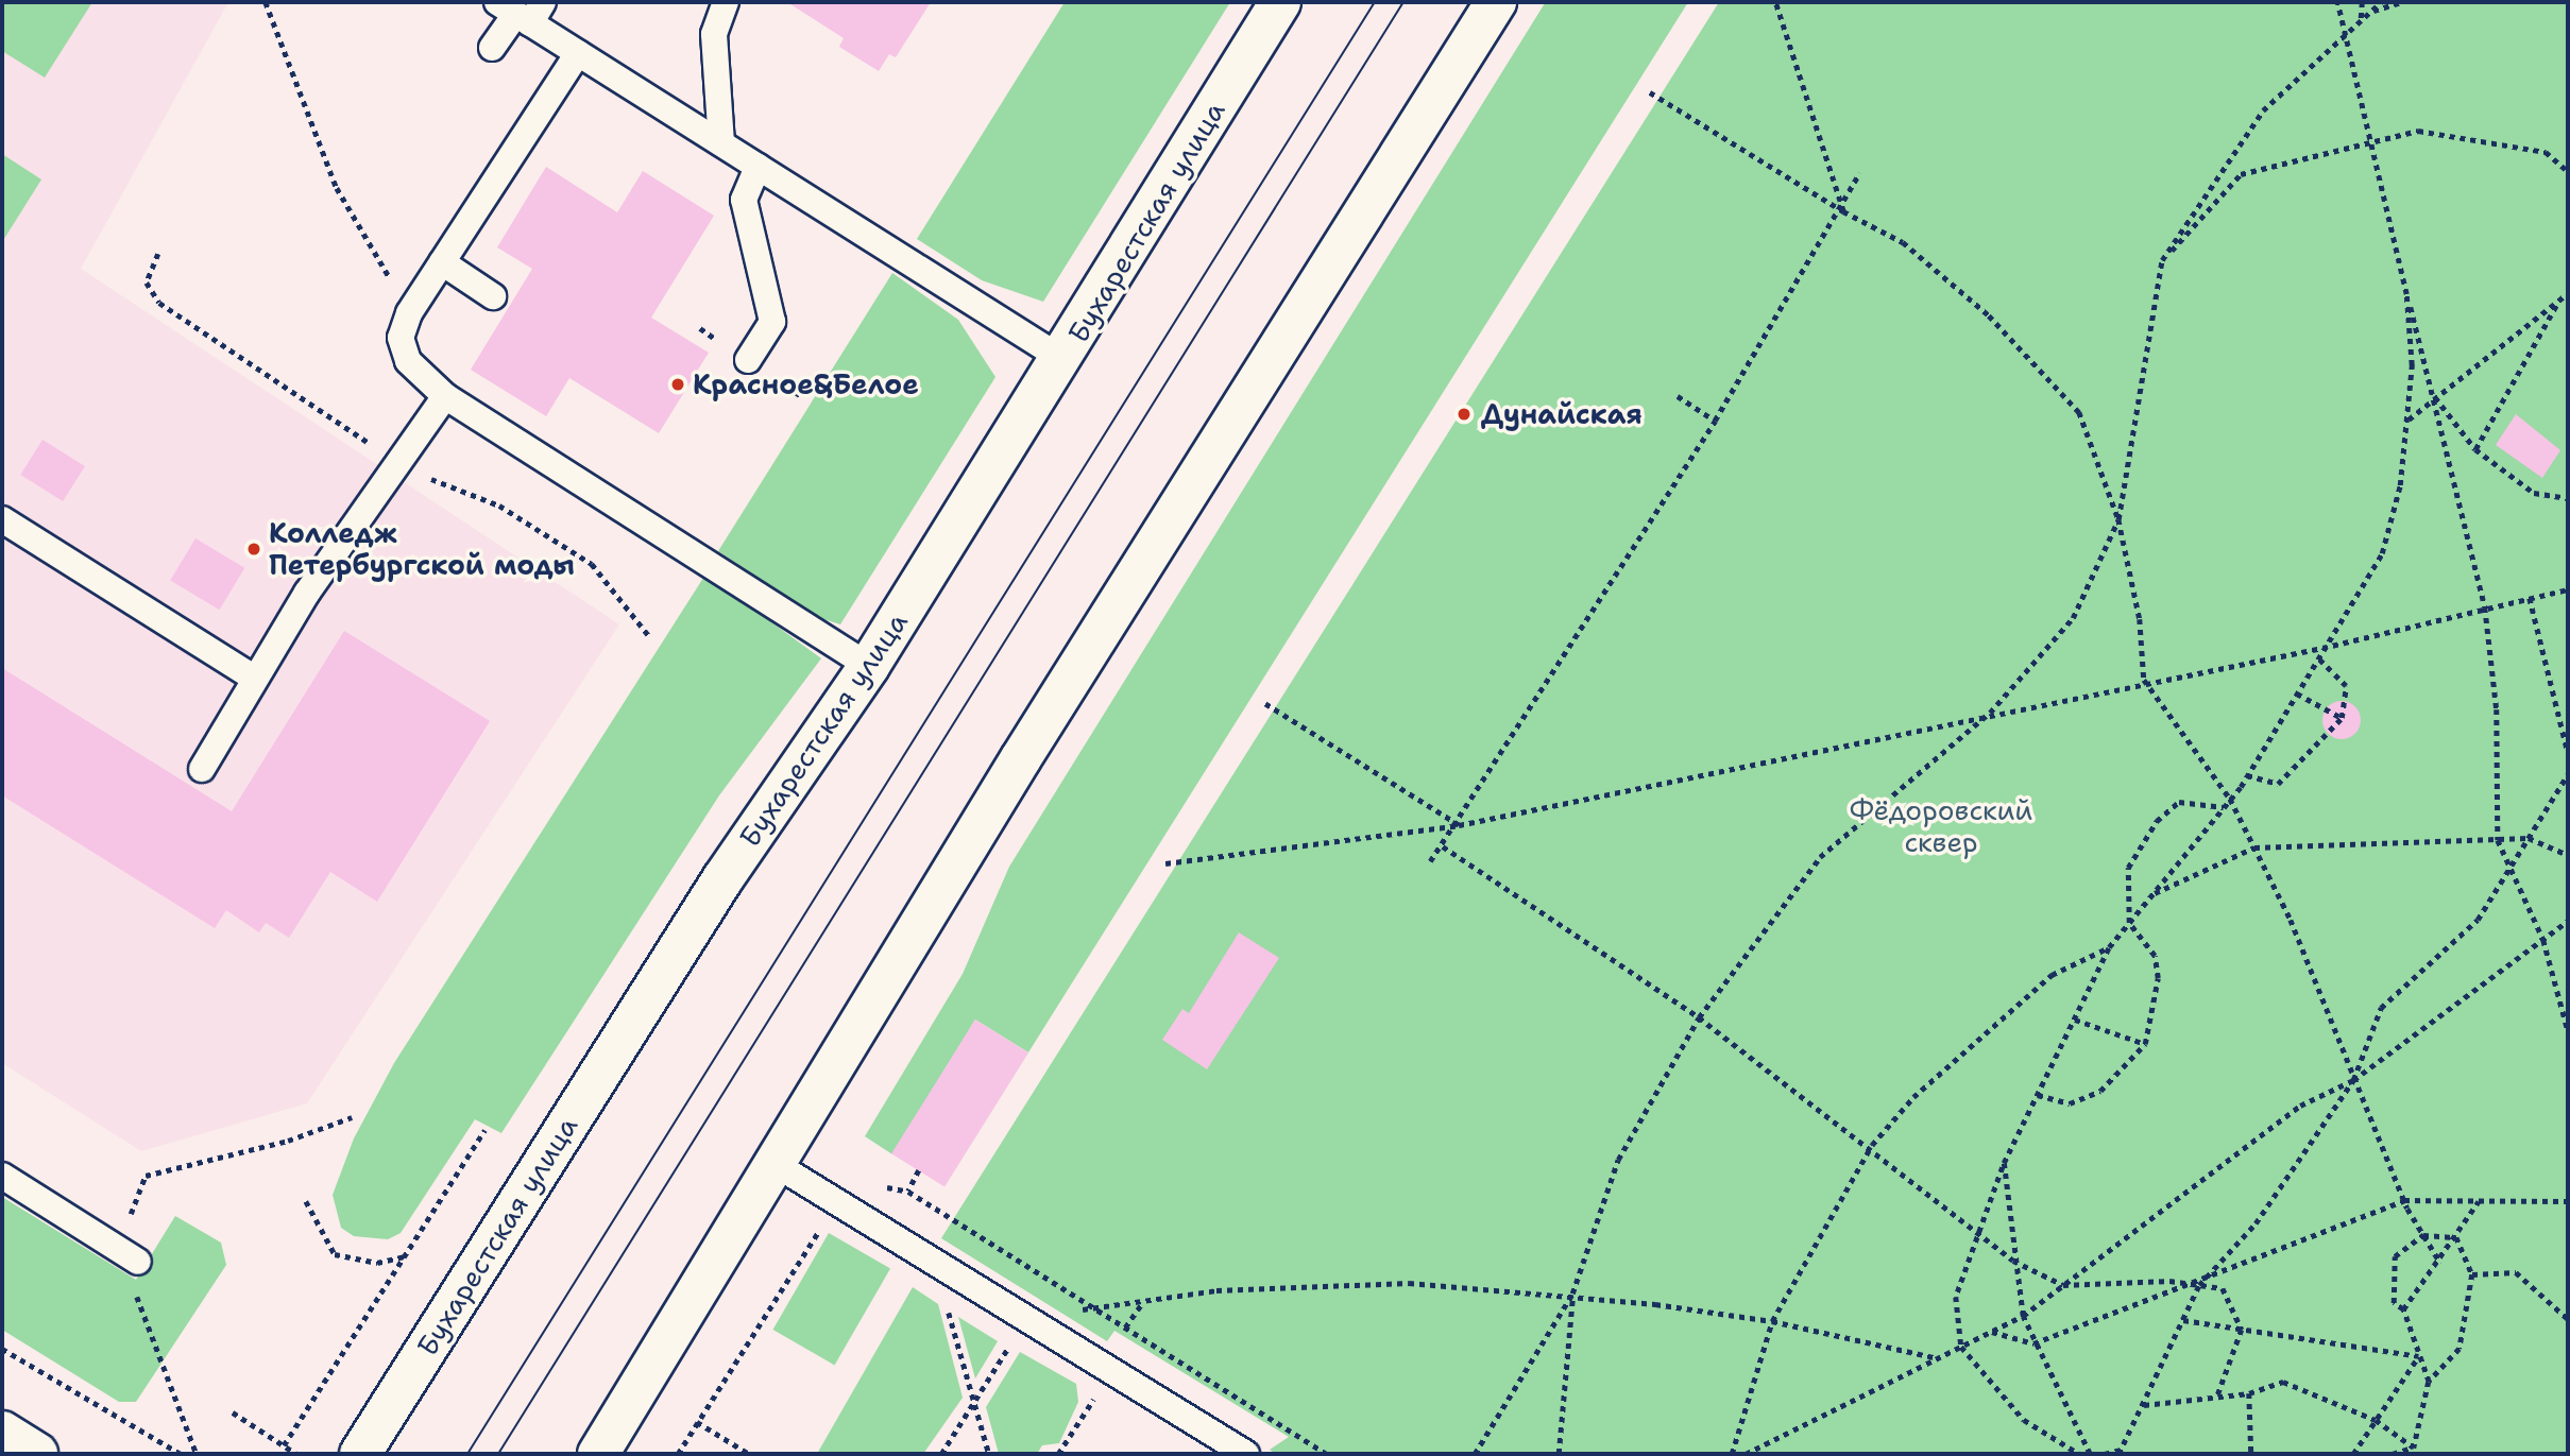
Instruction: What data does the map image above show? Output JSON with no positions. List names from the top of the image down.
{
  "streets": {
    "street": ["Бухарестская улица"]
  },
  "parks": ["Фёдоровский сквер"],
  "places": ["Красное&Белое", "Дунайская", "Колледж Петербургской моды"]
}
